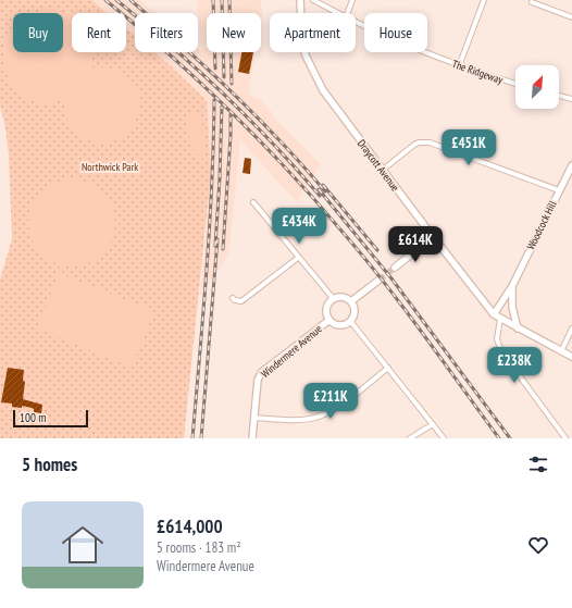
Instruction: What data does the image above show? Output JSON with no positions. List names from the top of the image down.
{
  "streets": {
    "street": [
      "The Ridgeway",
      "Draycott Avenue",
      "Woodcock Hill",
      "Windermere Avenue"
    ]
  },
  "crossings": [
    ["Draycott Avenue", "Woodcock Hill"]
  ],
  "parks": ["Northwick Park"],
  "scale_bar": "100 m",
  "north": "top right",
  "page": {
    "chip": [
      "Buy",
      "Rent",
      "Filters",
      "New",
      "Apartment",
      "House"
    ],
    "price": [
      "£451K",
      "£434K",
      "£614K",
      "£238K",
      "£211K"
    ],
    "scale": "100 m",
    "heading": "5 homes",
    "list": [
      {
        "name": "£614,000",
        "note": "5 rooms · 183 m² · Windermere Avenue"
      }
    ]
  }
}
